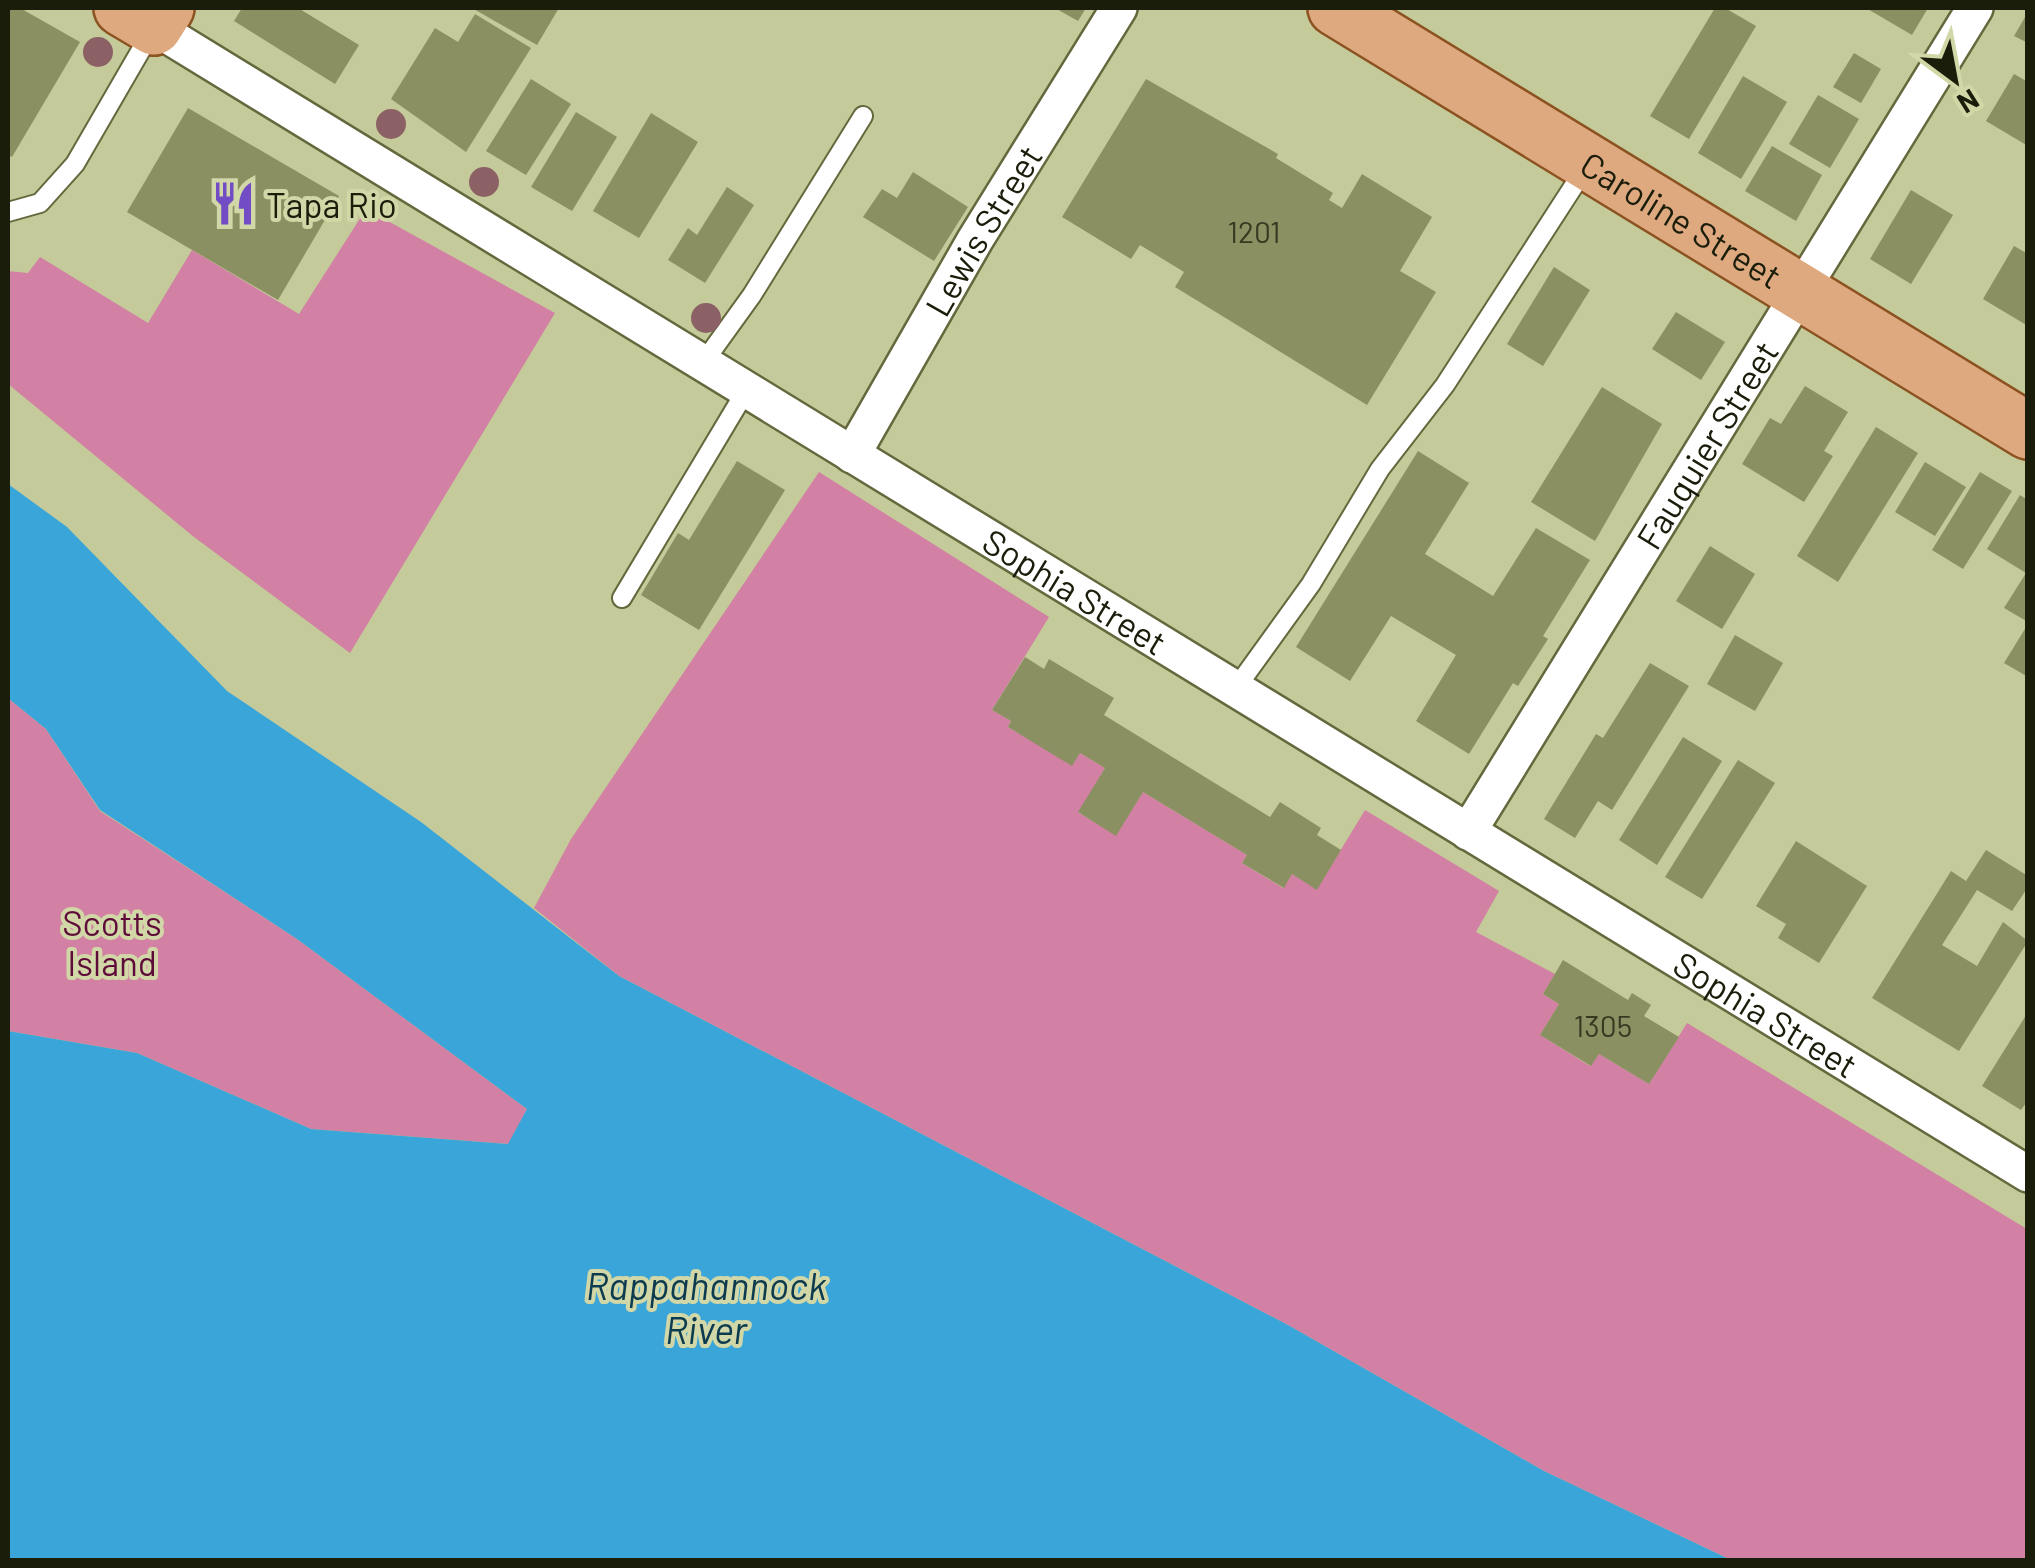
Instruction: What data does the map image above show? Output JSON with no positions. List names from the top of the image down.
{
  "streets": {
    "main road": ["Caroline Street"],
    "street": ["Lewis Street", "Fauquier Street", "Sophia Street"]
  },
  "crossings": [
    ["Caroline Street", "Fauquier Street"],
    ["Lewis Street", "Sophia Street"],
    ["Fauquier Street", "Sophia Street"]
  ],
  "water": ["Rappahannock River"],
  "parks": ["Scotts Island"],
  "places": {
    "restaurant": ["Tapa Rio"]
  },
  "house_numbers": ["1201", "1305"],
  "north": "bottom right"
}
